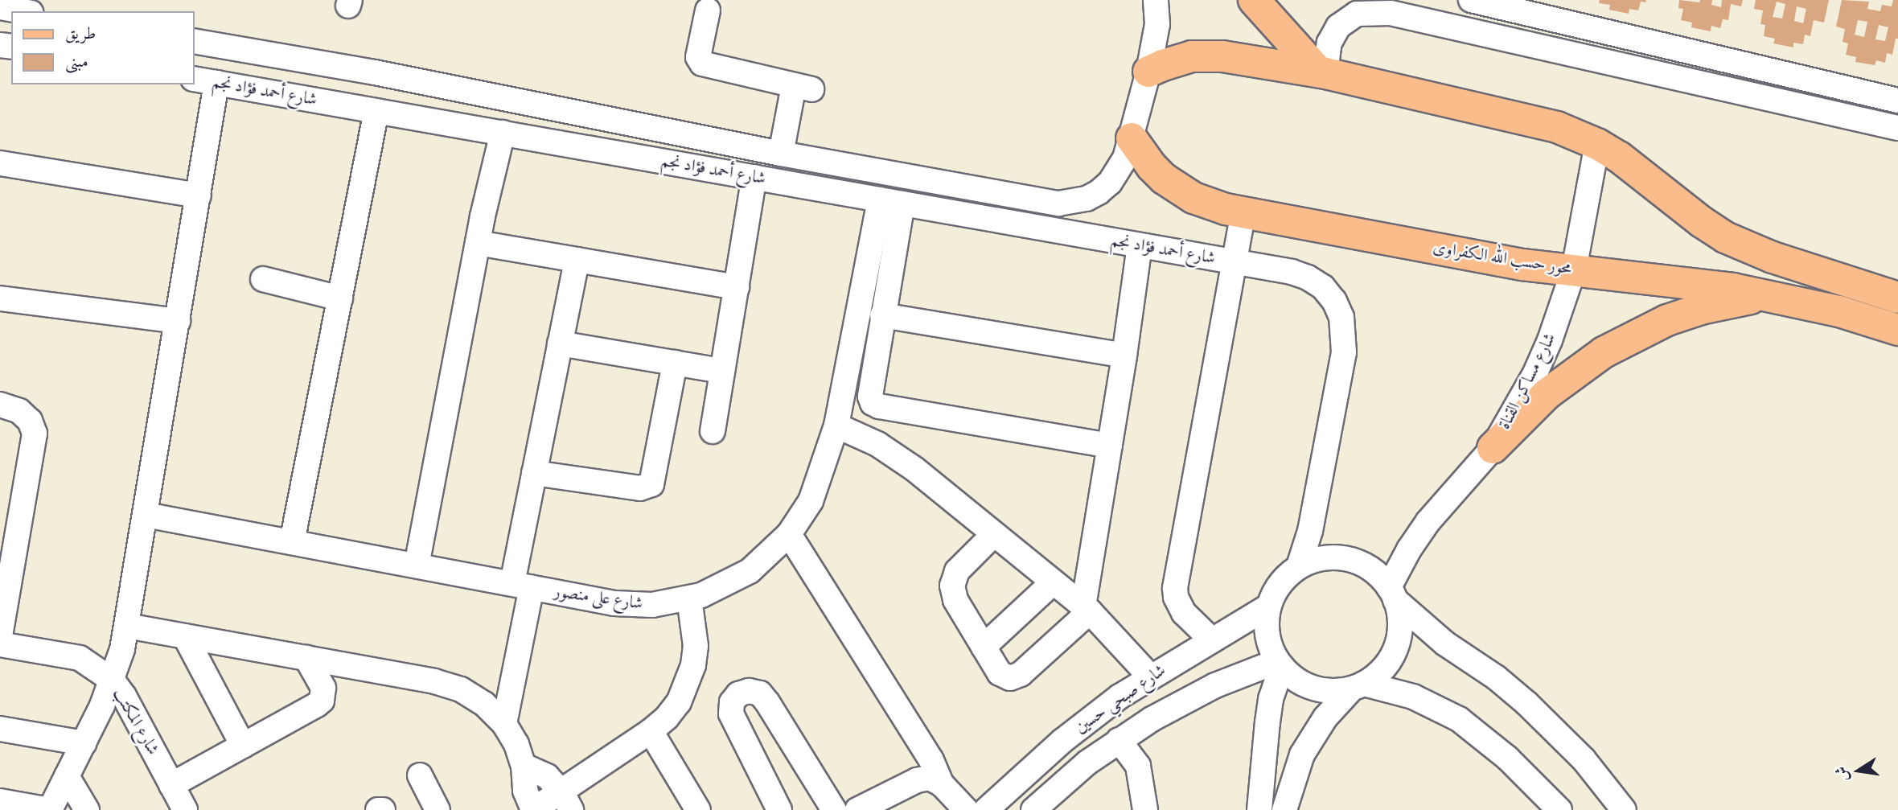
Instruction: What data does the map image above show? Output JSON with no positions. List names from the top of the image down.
{
  "streets": {
    "main road": ["محور حسب الله الكفراوى"],
    "street": [
      "شارع أحمد فؤاد نجم",
      "شارع مساكن القناة",
      "شارع على منصور",
      "شارع صبحي حسين",
      "شارع المكتب"
    ]
  },
  "crossings": [
    ["شارع أحمد فؤاد نجم", "محور حسب الله الكفراوى"],
    ["شارع أحمد فؤاد نجم", "شارع على منصور"],
    ["محور حسب الله الكفراوى", "شارع مساكن القناة"],
    ["شارع مساكن القناة", "شارع صبحي حسين"]
  ],
  "legend": ["طريق", "مبنى"],
  "north": "left"
}
